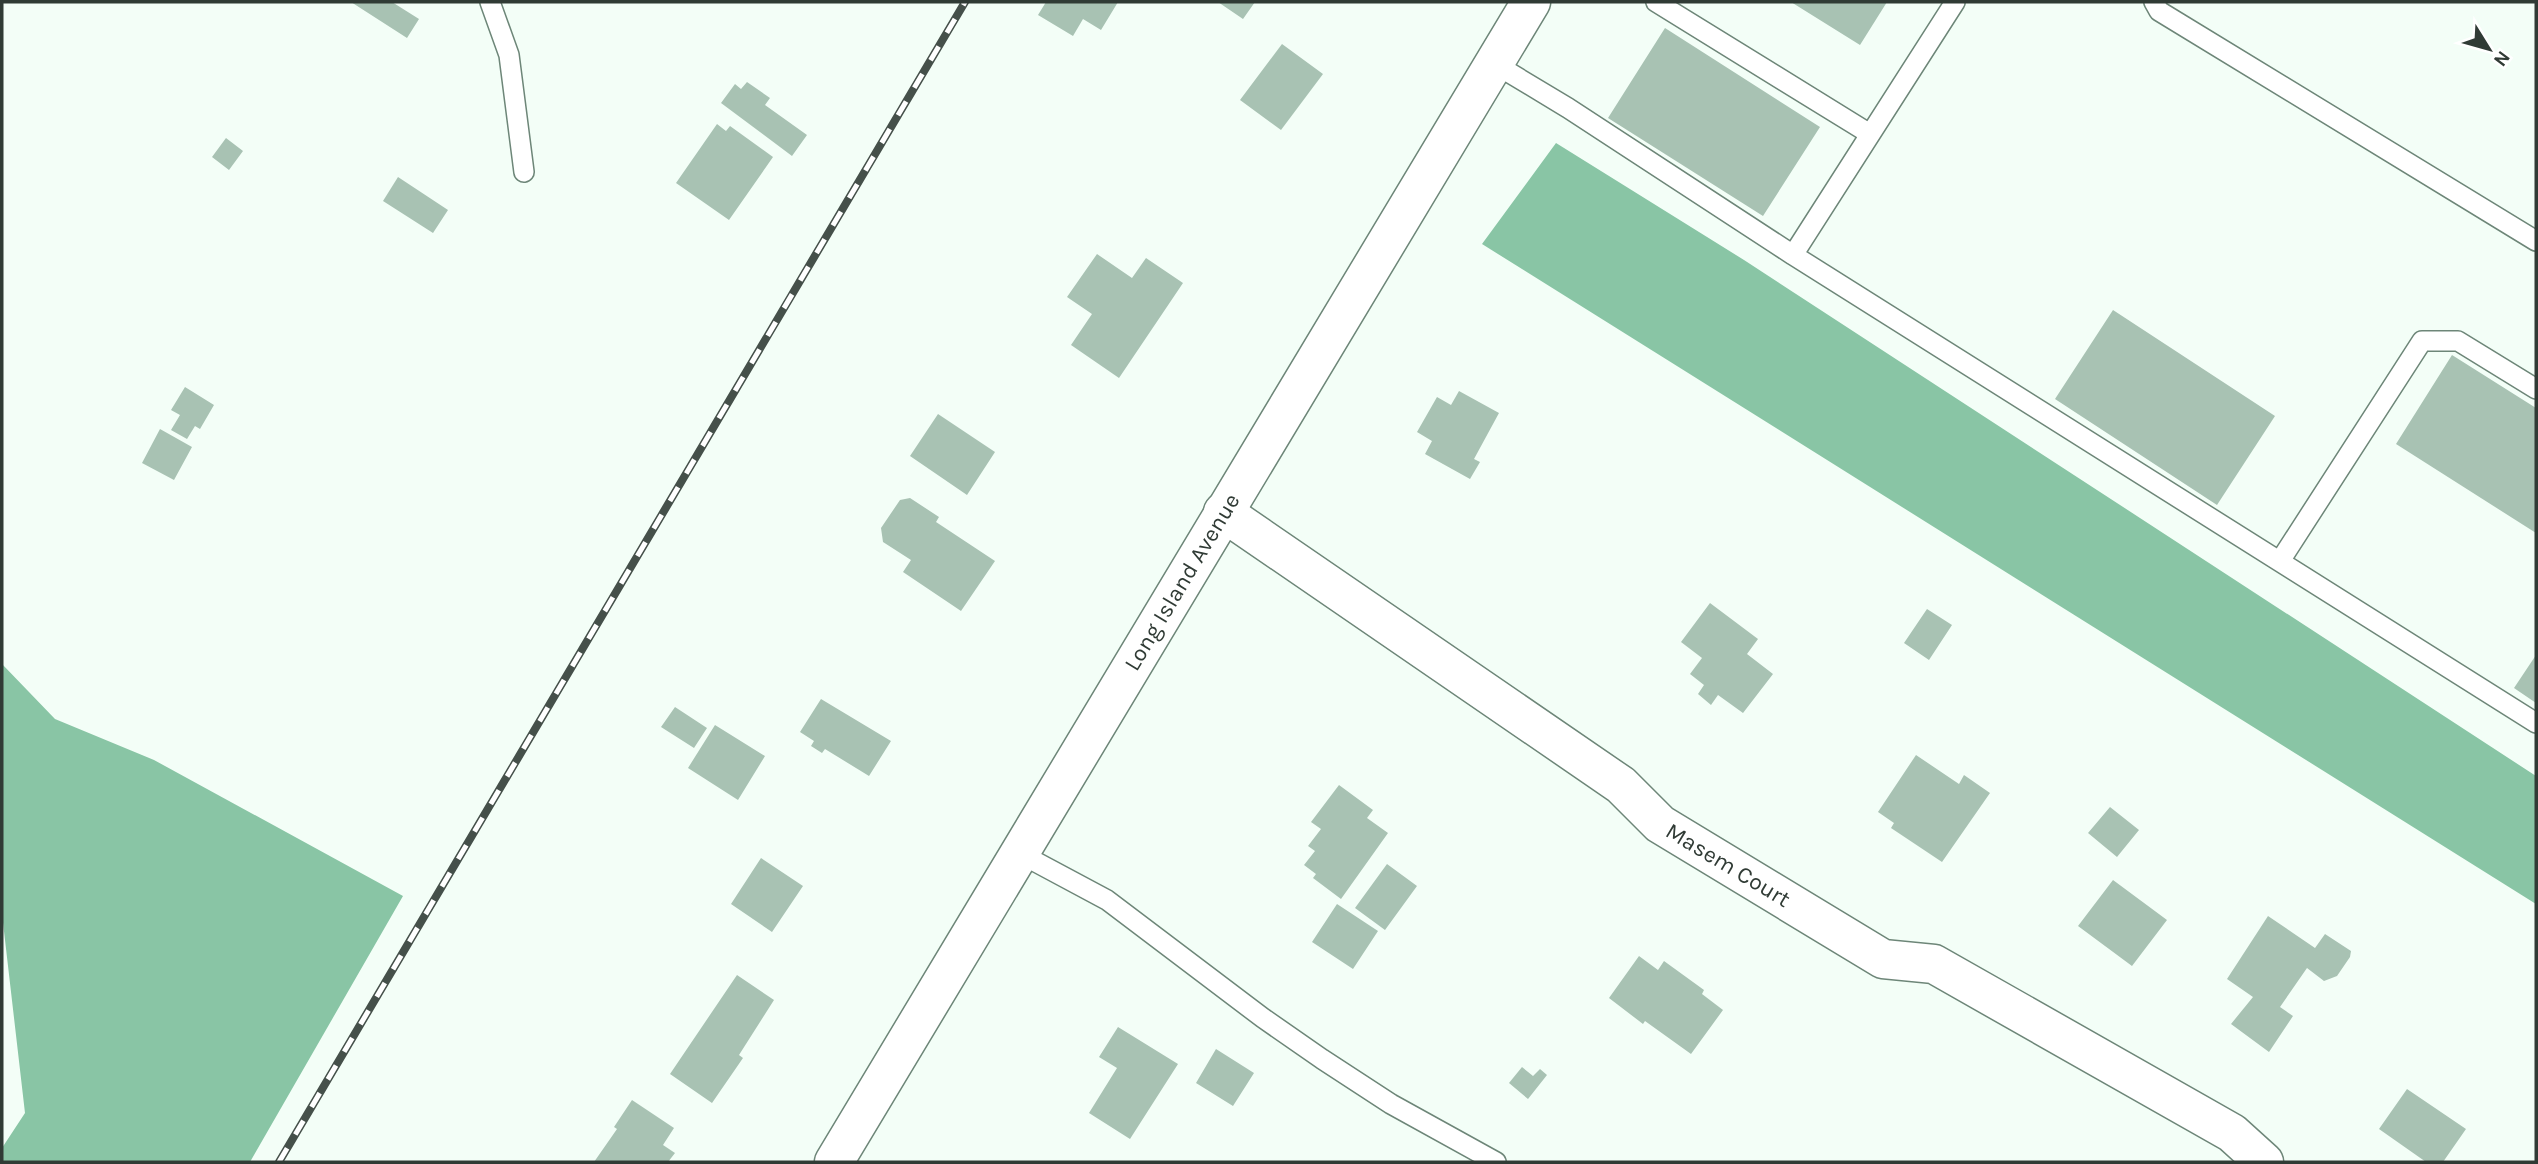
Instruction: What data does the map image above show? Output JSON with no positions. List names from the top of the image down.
{
  "streets": {
    "street": ["Long Island Avenue", "Masem Court"]
  },
  "crossings": [
    ["Long Island Avenue", "Masem Court"]
  ],
  "north": "bottom right"
}
